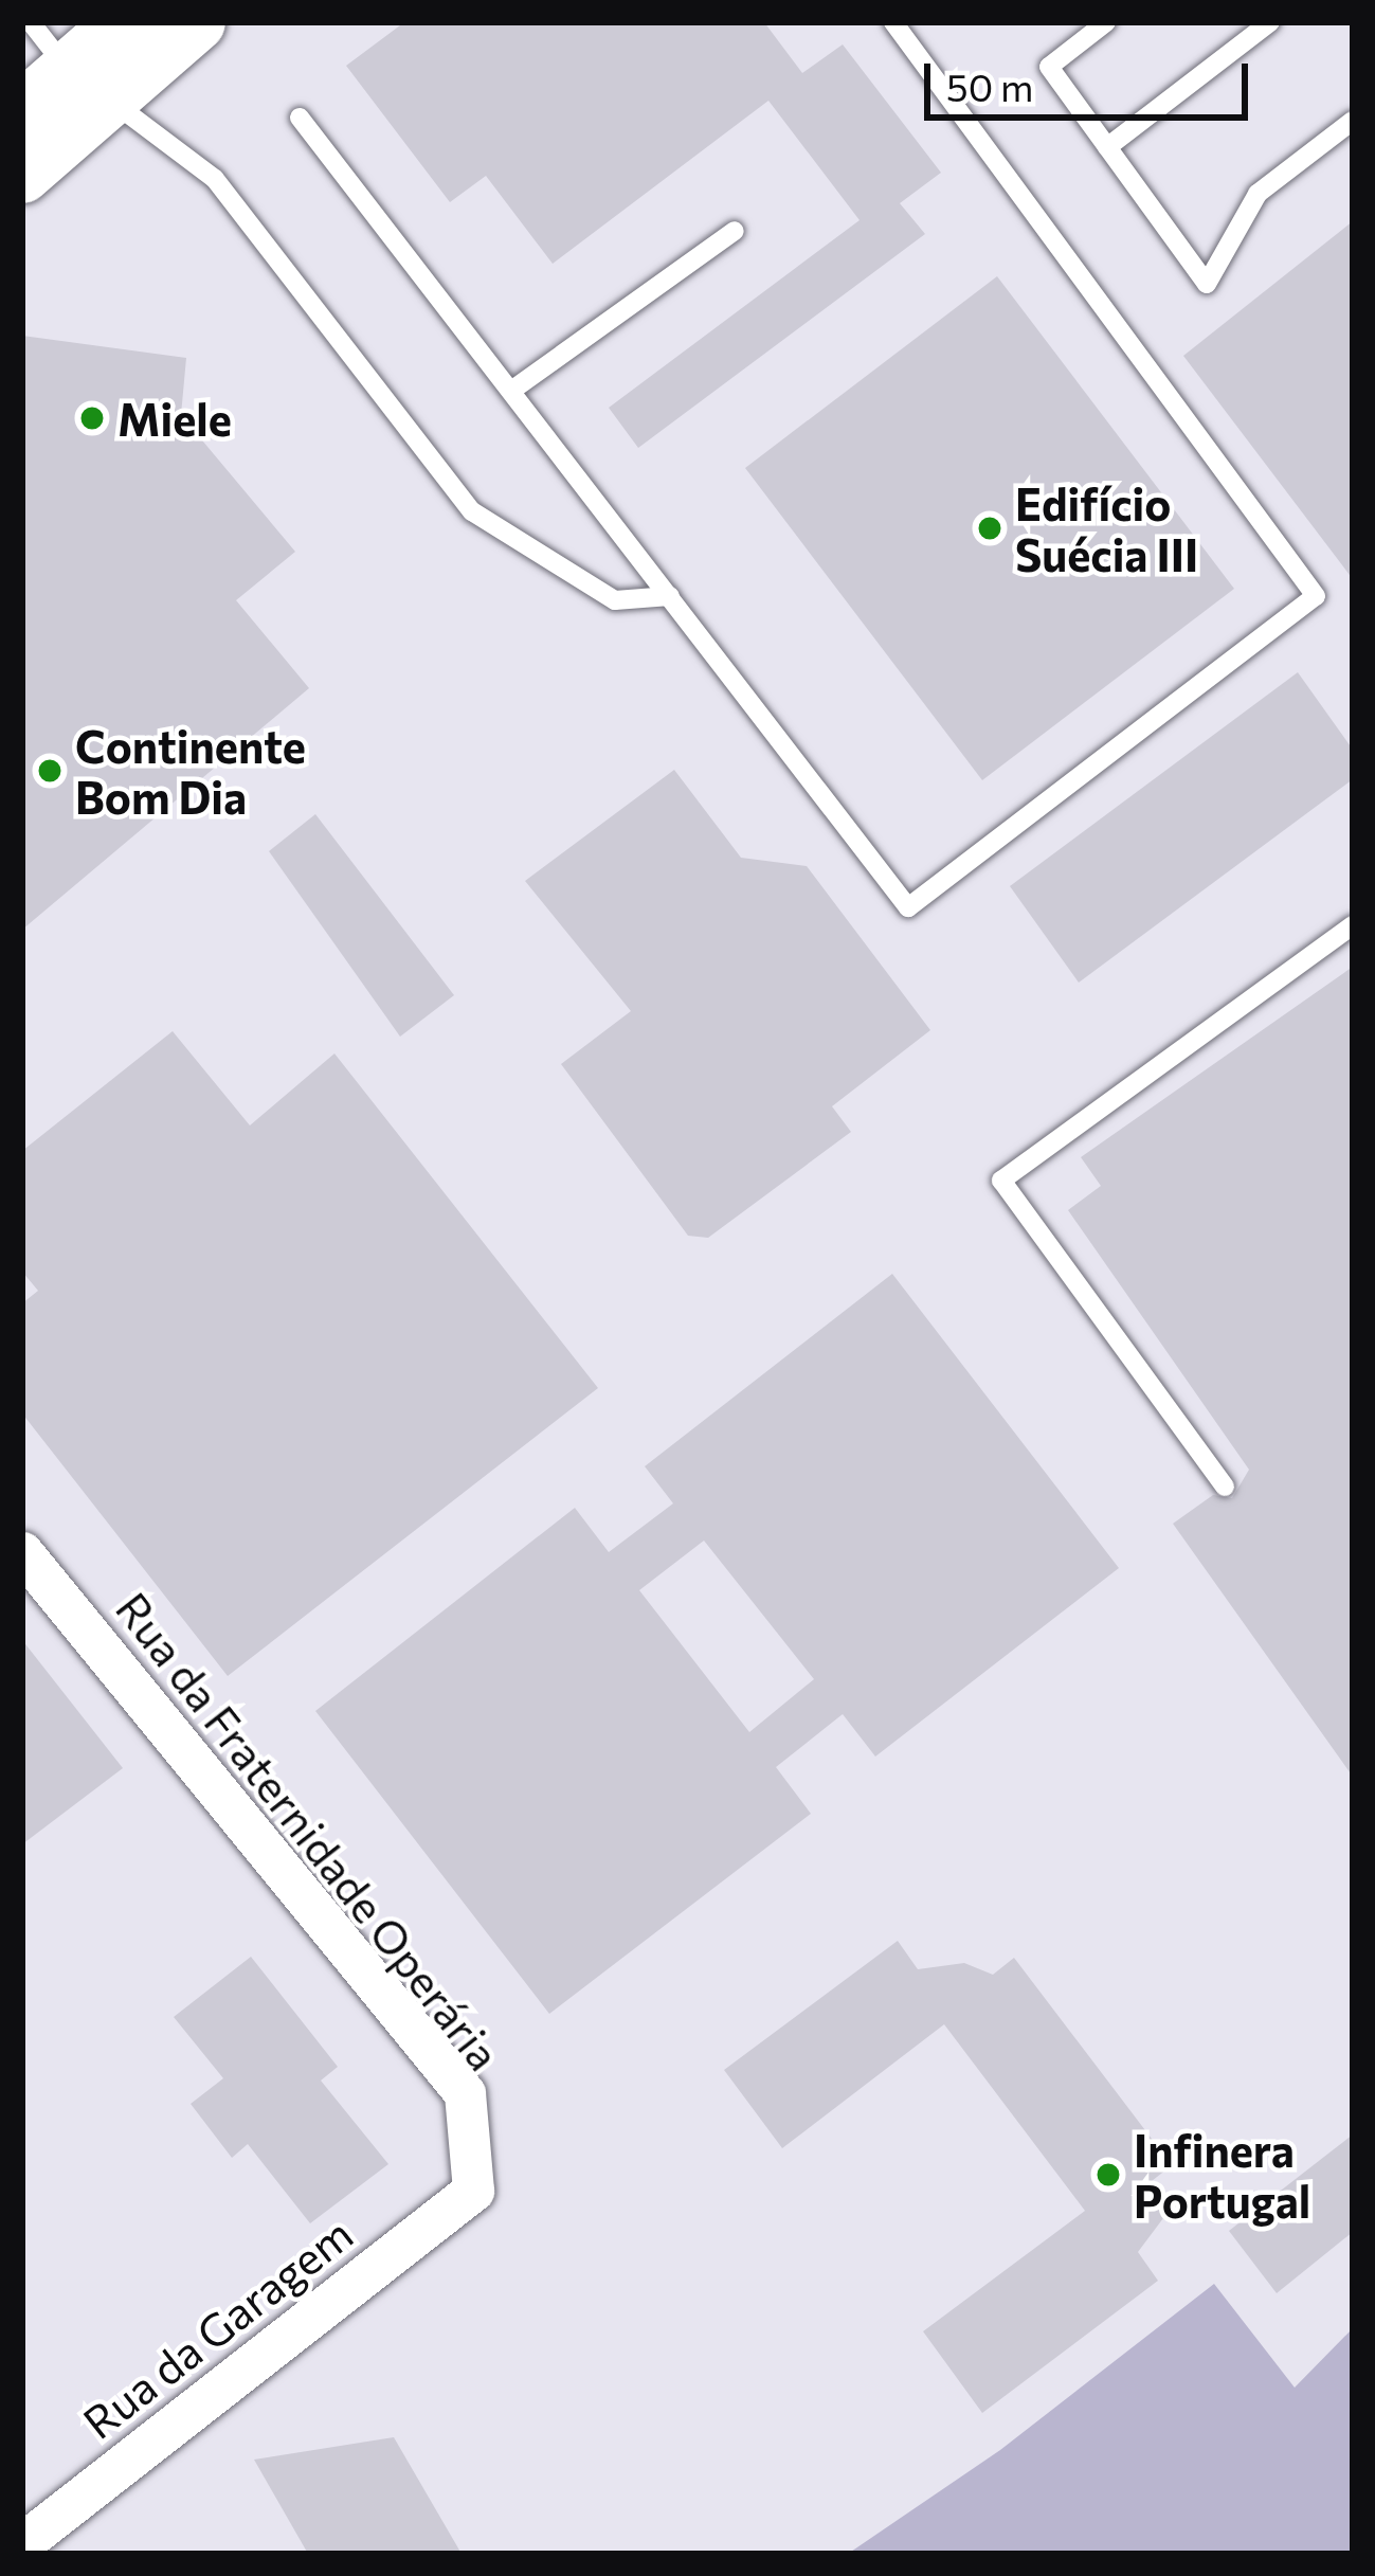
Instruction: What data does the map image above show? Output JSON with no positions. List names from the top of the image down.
{
  "streets": {
    "street": ["Rua da Fraternidade Operária", "Rua da Garagem"]
  },
  "crossings": [
    ["Rua da Fraternidade Operária", "Rua da Garagem"]
  ],
  "places": [
    "Miele",
    "Edifício Suécia III",
    "Continente Bom Dia",
    "Infinera Portugal"
  ],
  "scale_bar": "50 m"
}
